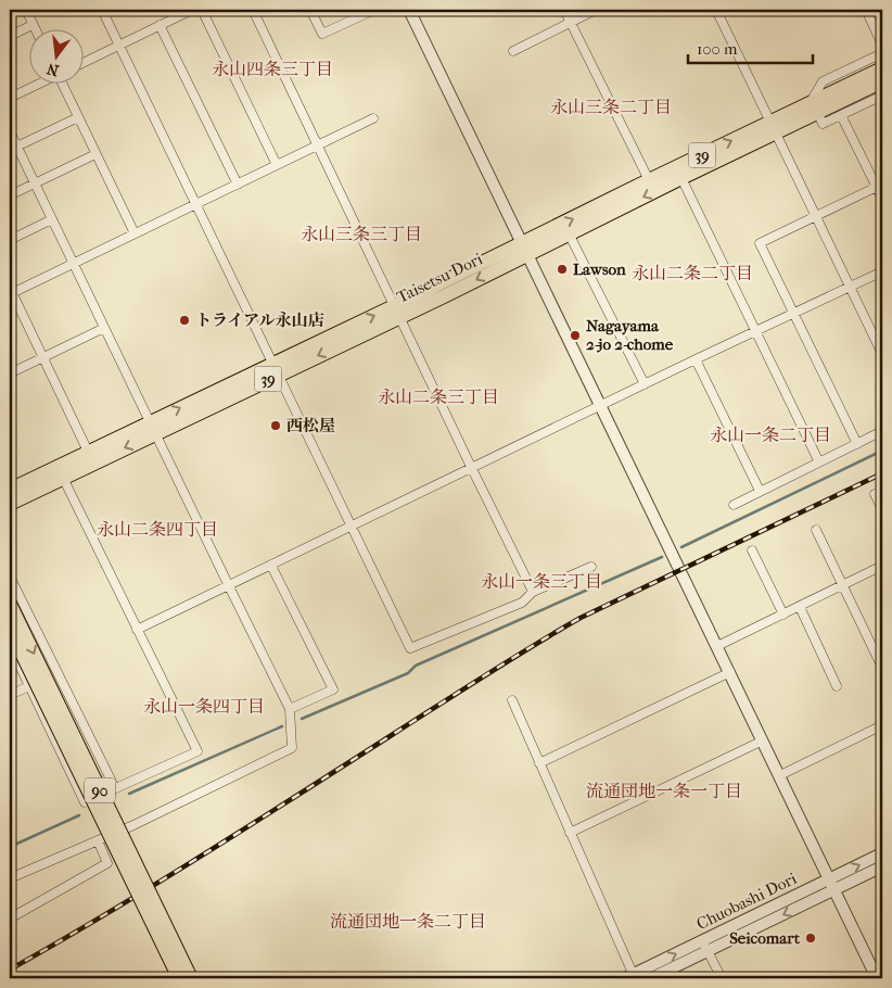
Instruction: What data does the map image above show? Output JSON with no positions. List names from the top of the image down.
{
  "streets": {
    "main road": ["39", "Taisetsu Dori", "90"],
    "street": ["Chuobashi Dori"]
  },
  "districts": [
    "永山四条三丁目",
    "永山三条二丁目",
    "永山三条三丁目",
    "永山二条二丁目",
    "永山二条三丁目",
    "永山一条二丁目",
    "永山二条四丁目",
    "永山一条三丁目",
    "永山一条四丁目",
    "流通団地一条一丁目",
    "流通団地一条二丁目"
  ],
  "places": [
    "Lawson",
    "トライアル永山店",
    "Nagayama 2-jo 2-chome",
    "西松屋",
    "Seicomart"
  ],
  "scale_bar": "100 m",
  "north": "bottom"
}
